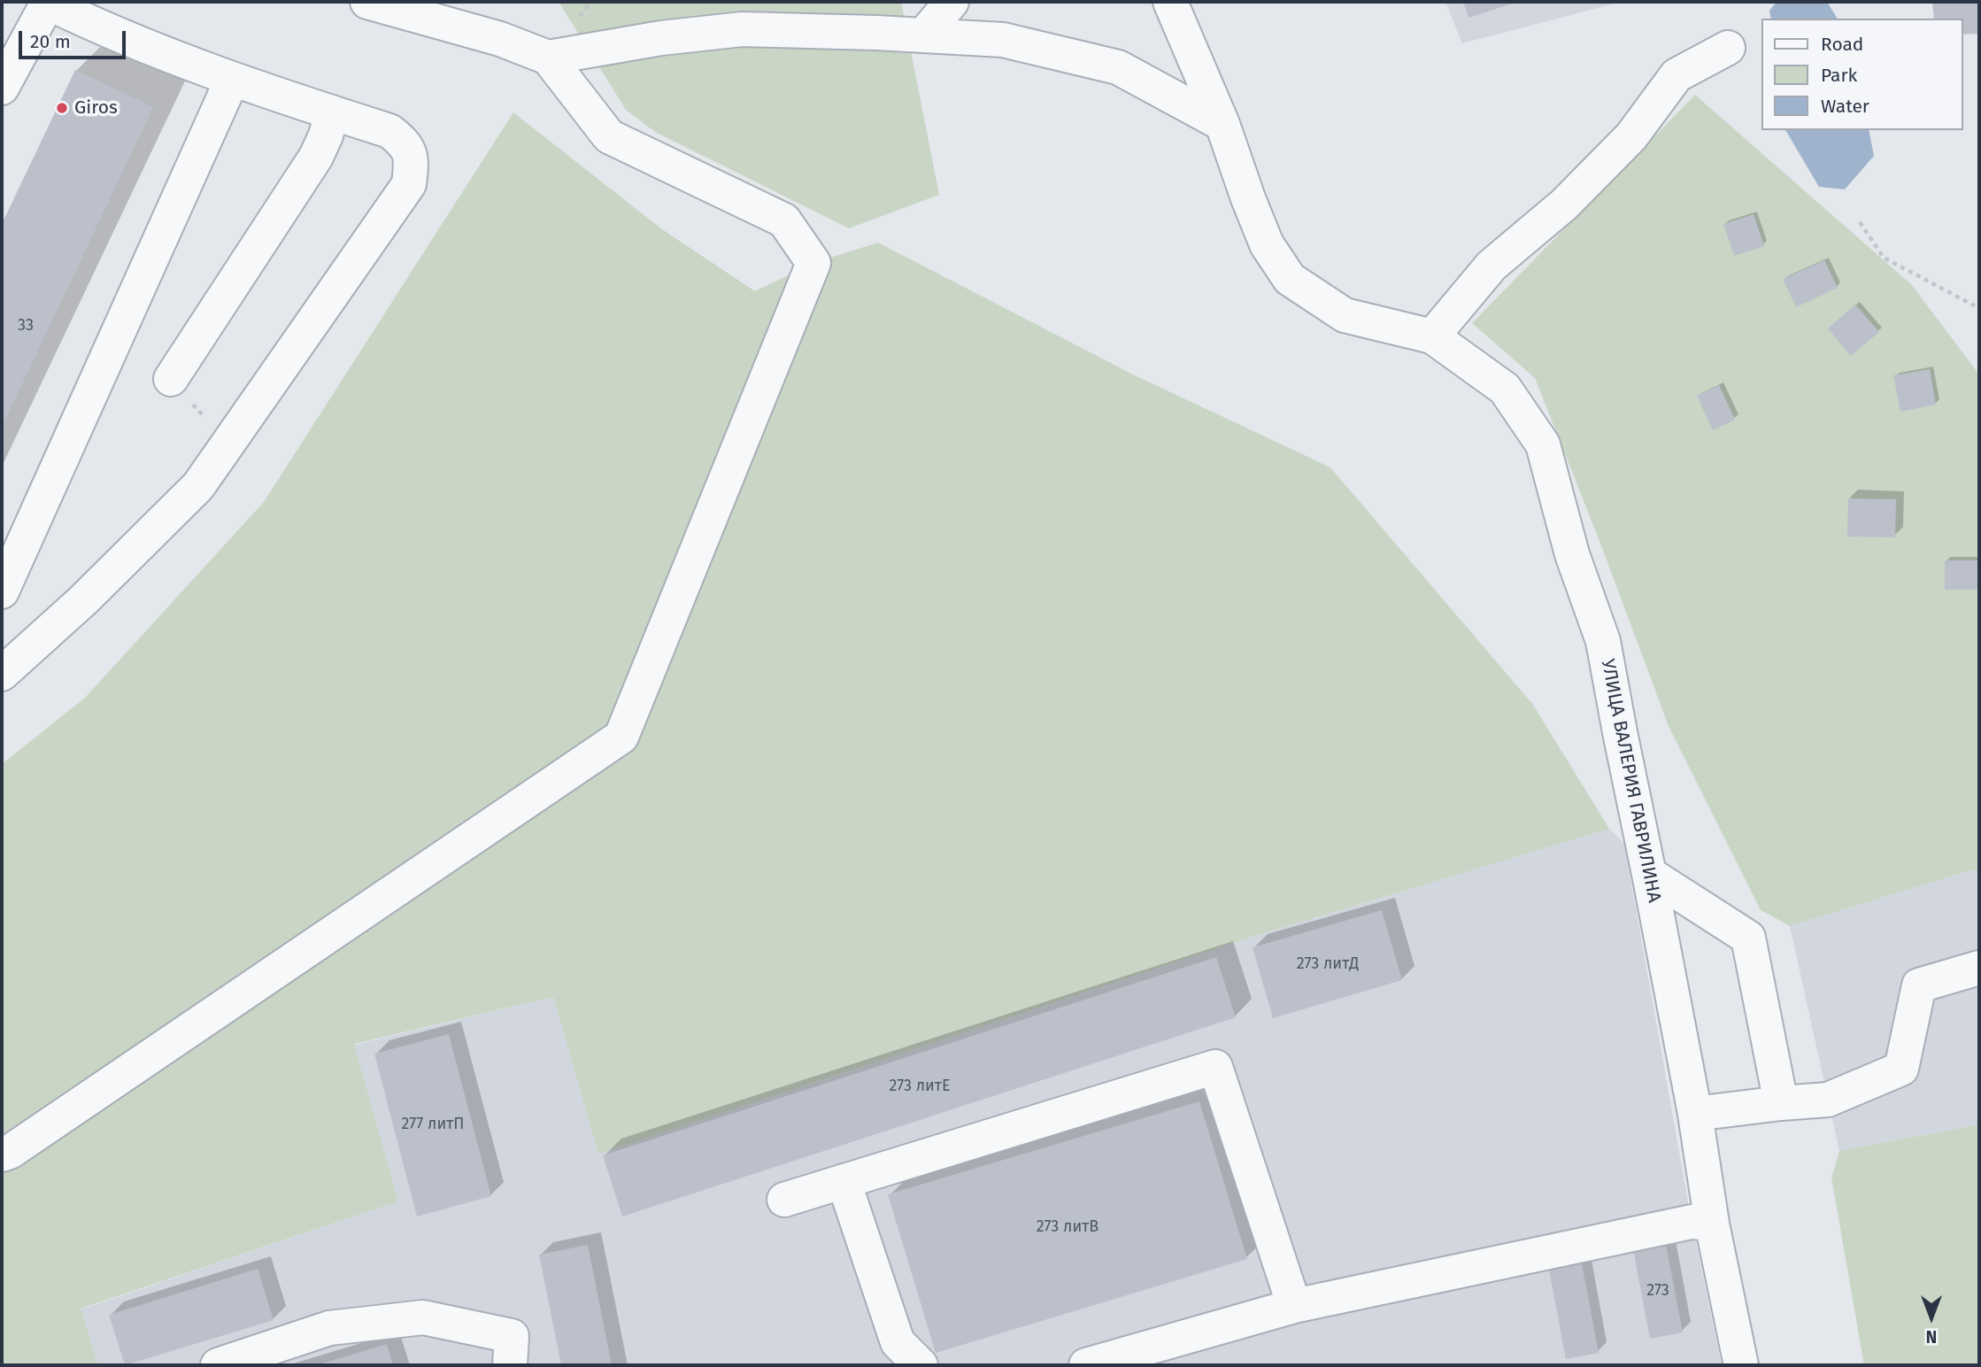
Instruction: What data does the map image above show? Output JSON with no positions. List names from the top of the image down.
{
  "streets": {
    "street": ["УЛИЦА ВАЛЕРИЯ ГАВРИЛИНА"]
  },
  "places": ["Giros"],
  "house_numbers": [
    "33",
    "273 литД",
    "273 литЕ",
    "277 литП",
    "273 литВ",
    "273"
  ],
  "legend": ["Road", "Park", "Water"],
  "scale_bar": "20 m",
  "north": "bottom"
}
